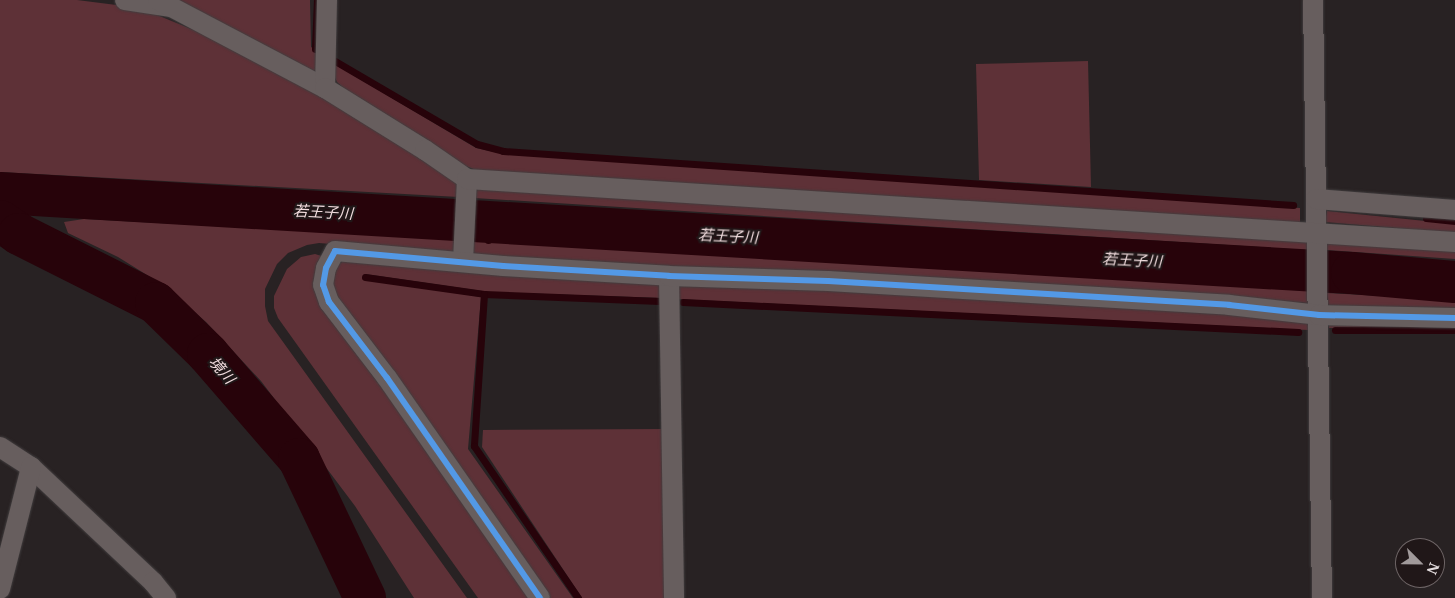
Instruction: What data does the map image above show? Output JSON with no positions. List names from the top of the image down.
{
  "water": ["若王子川", "境川"],
  "north": "bottom right"
}
